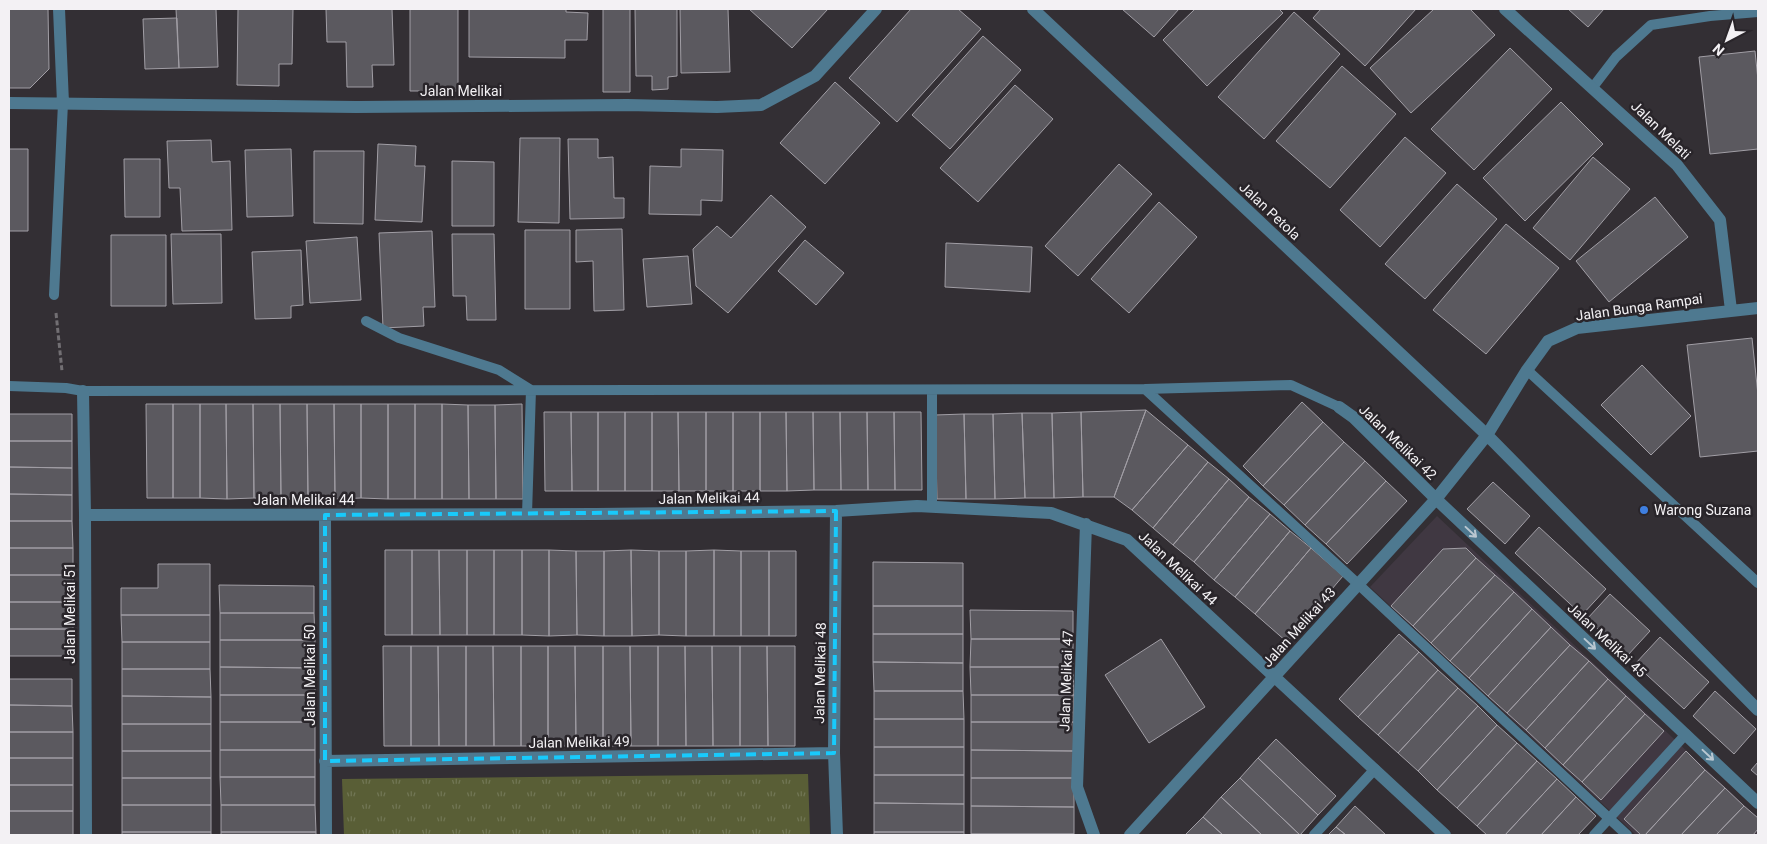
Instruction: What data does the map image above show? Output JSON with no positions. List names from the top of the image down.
{
  "streets": {
    "street": [
      "Jalan Melikai",
      "Jalan Melati",
      "Jalan Petola",
      "Jalan Bunga Rampai",
      "Jalan Melikai 42",
      "Jalan Melikai 44",
      "Jalan Melikai 51",
      "Jalan Melikai 43",
      "Jalan Melikai 45",
      "Jalan Melikai 48",
      "Jalan Melikai 50",
      "Jalan Melikai 47",
      "Jalan Melikai 49"
    ]
  },
  "crossings": [
    ["Jalan Melati", "Jalan Bunga Rampai"],
    ["Jalan Petola", "Jalan Bunga Rampai"],
    ["Jalan Petola", "Jalan Melikai 43"],
    ["Jalan Bunga Rampai", "Jalan Melikai 43"],
    ["Jalan Melikai 42", "Jalan Melikai 43"],
    ["Jalan Melikai 42", "Jalan Melikai 45"],
    ["Jalan Melikai 44", "Jalan Melikai 51"],
    ["Jalan Melikai 44", "Jalan Melikai 43"],
    ["Jalan Melikai 44", "Jalan Melikai 48"],
    ["Jalan Melikai 44", "Jalan Melikai 50"],
    ["Jalan Melikai 44", "Jalan Melikai 47"],
    ["Jalan Melikai 43", "Jalan Melikai 45"],
    ["Jalan Melikai 48", "Jalan Melikai 49"],
    ["Jalan Melikai 50", "Jalan Melikai 49"]
  ],
  "one_way": ["Jalan Melikai 45"],
  "places": ["Warong Suzana"],
  "north": "bottom left"
}
